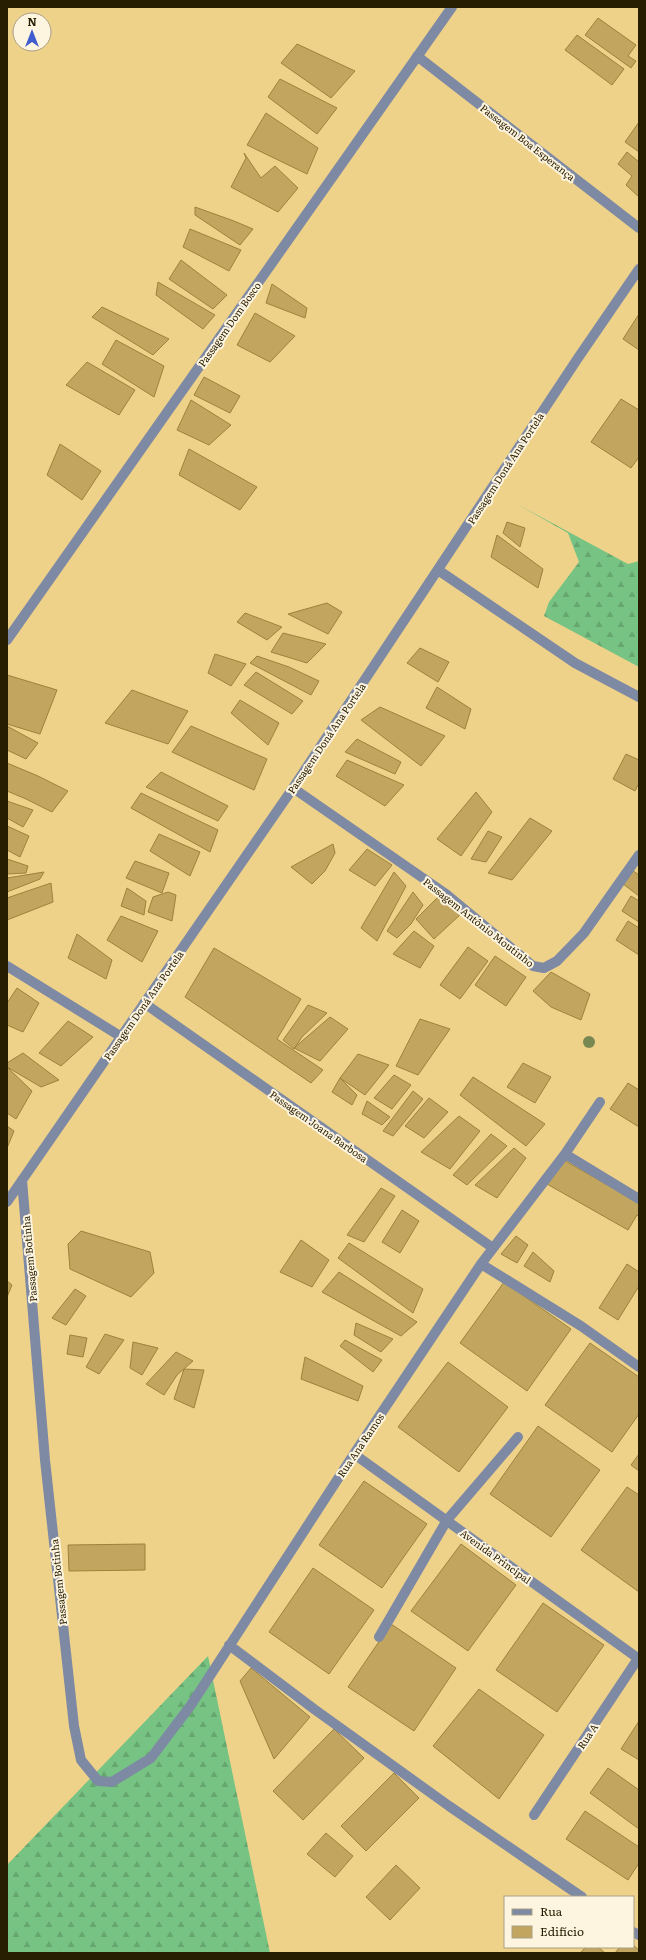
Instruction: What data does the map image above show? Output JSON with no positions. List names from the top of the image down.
{
  "streets": {
    "street": [
      "Passagem Boa Esperança",
      "Passagem Dom Bosco",
      "Passagem Doná Ana Portela",
      "Passagem Antônio Moutinho",
      "Passagem Joana Barbosa",
      "Passagem Botinha",
      "Rua Ana Ramos",
      "Avenida Principal",
      "Rua A"
    ]
  },
  "crossings": [
    ["Passagem Boa Esperança", "Passagem Dom Bosco"],
    ["Passagem Doná Ana Portela", "Passagem Antônio Moutinho"],
    ["Passagem Doná Ana Portela", "Passagem Joana Barbosa"],
    ["Passagem Doná Ana Portela", "Passagem Botinha"],
    ["Passagem Joana Barbosa", "Rua Ana Ramos"],
    ["Passagem Botinha", "Rua Ana Ramos"],
    ["Rua Ana Ramos", "Avenida Principal"],
    ["Avenida Principal", "Rua A"]
  ],
  "legend": ["Rua", "Edifício"],
  "north": "top"
}
